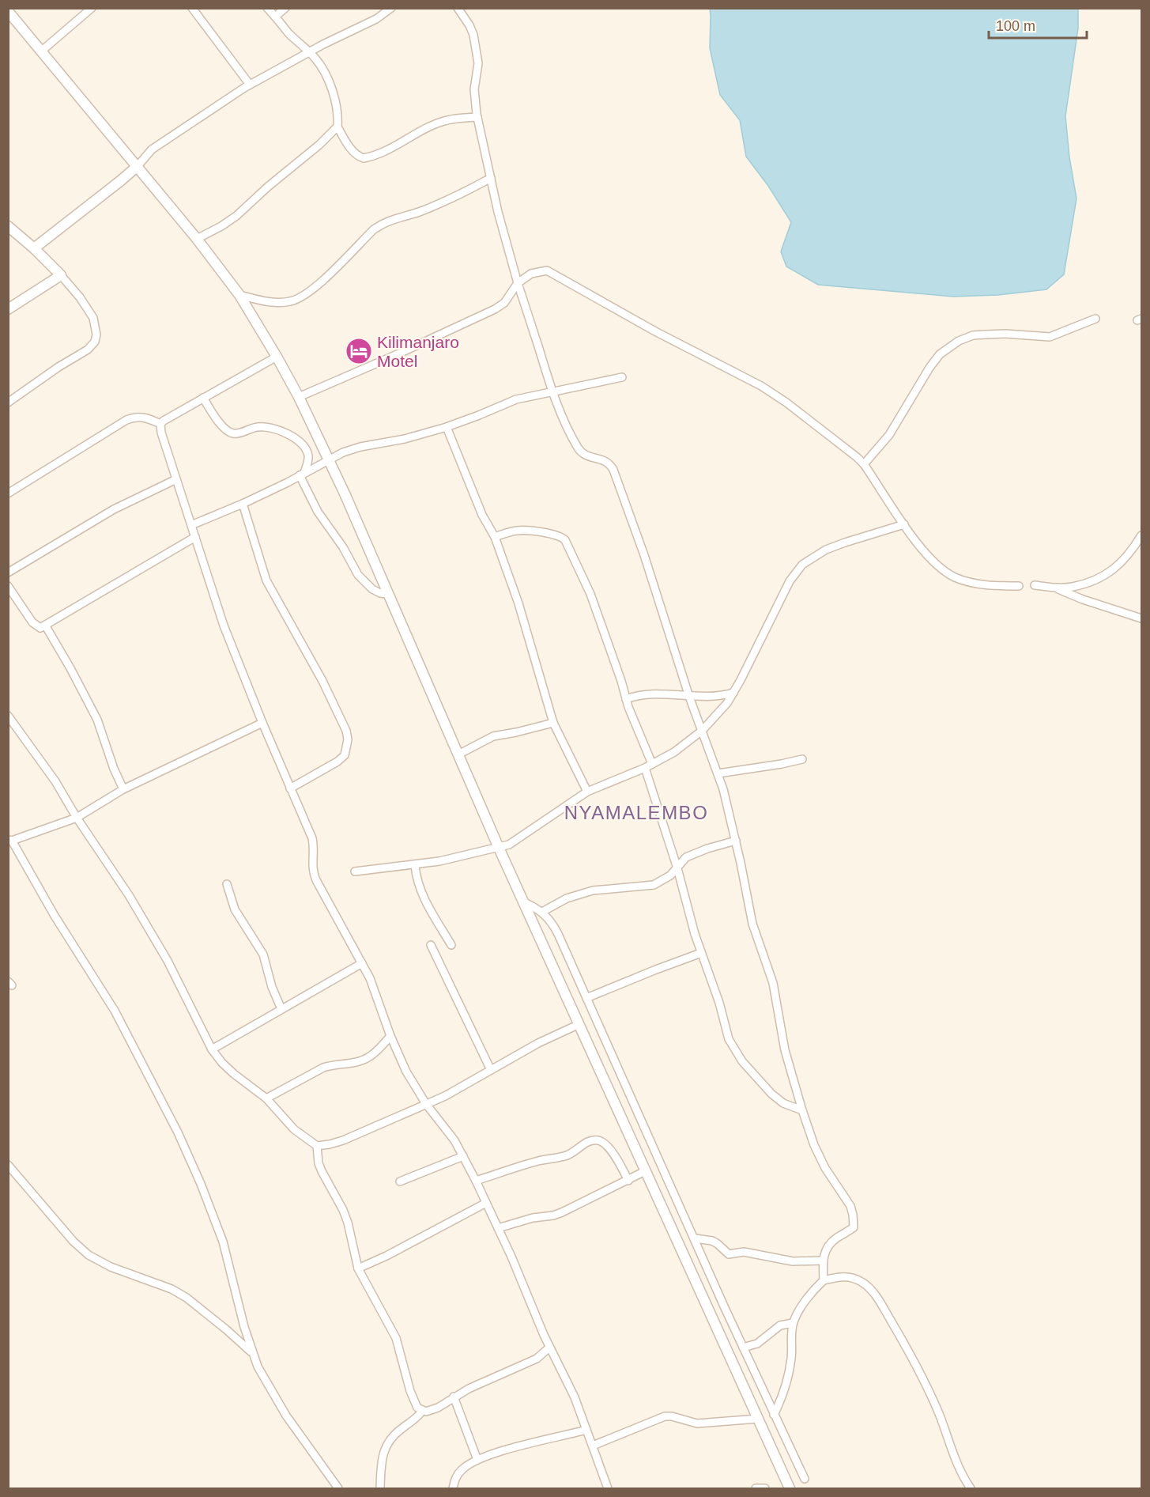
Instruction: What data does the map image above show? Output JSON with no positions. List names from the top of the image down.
{
  "districts": ["NYAMALEMBO"],
  "places": {
    "hotel": ["Kilimanjaro Motel"]
  },
  "scale_bar": "100 m"
}
